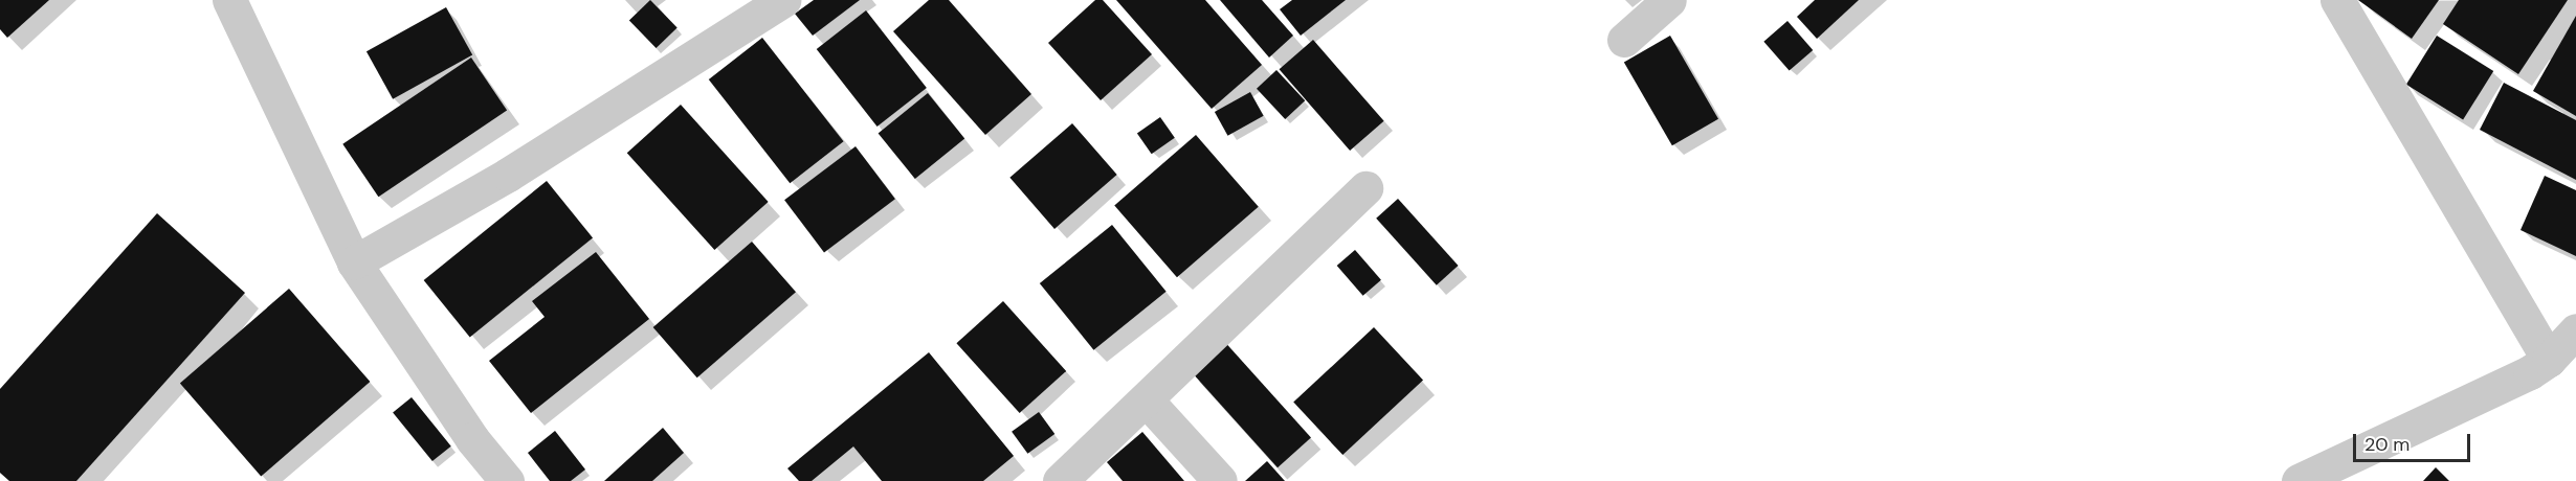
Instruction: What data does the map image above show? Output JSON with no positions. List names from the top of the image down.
{
  "scale_bar": "20 m"
}
